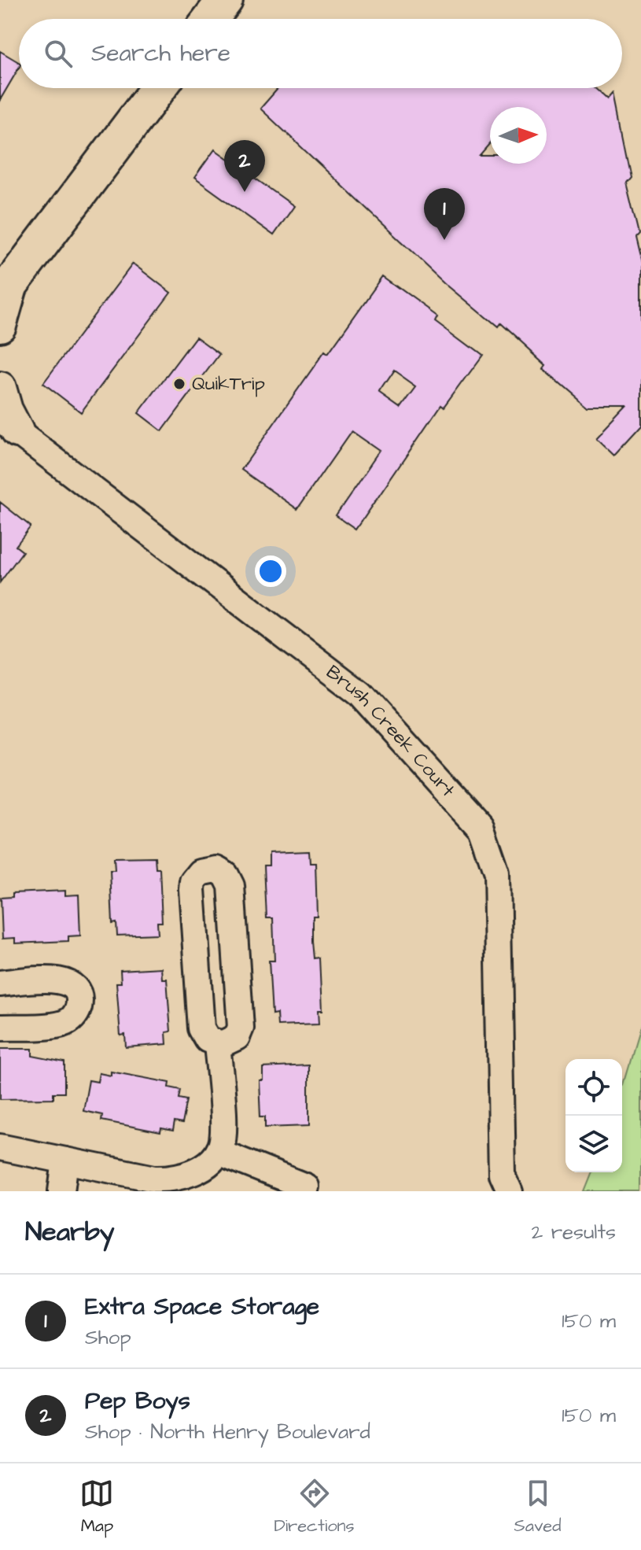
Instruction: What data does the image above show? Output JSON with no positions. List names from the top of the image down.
{
  "streets": {
    "street": ["Brush Creek Court"]
  },
  "places": ["QuikTrip"],
  "north": "right",
  "page": {
    "search": "Search here",
    "pins": ["2", "1"],
    "heading": ["Nearby", "2 results"],
    "list": [
      {
        "mark": "1",
        "name": "Extra Space Storage",
        "note": "Shop",
        "value": "150 m"
      },
      {
        "mark": "2",
        "name": "Pep Boys",
        "note": "Shop · North Henry Boulevard",
        "value": "150 m"
      }
    ],
    "nav": ["Map", "Directions", "Saved"]
  }
}
